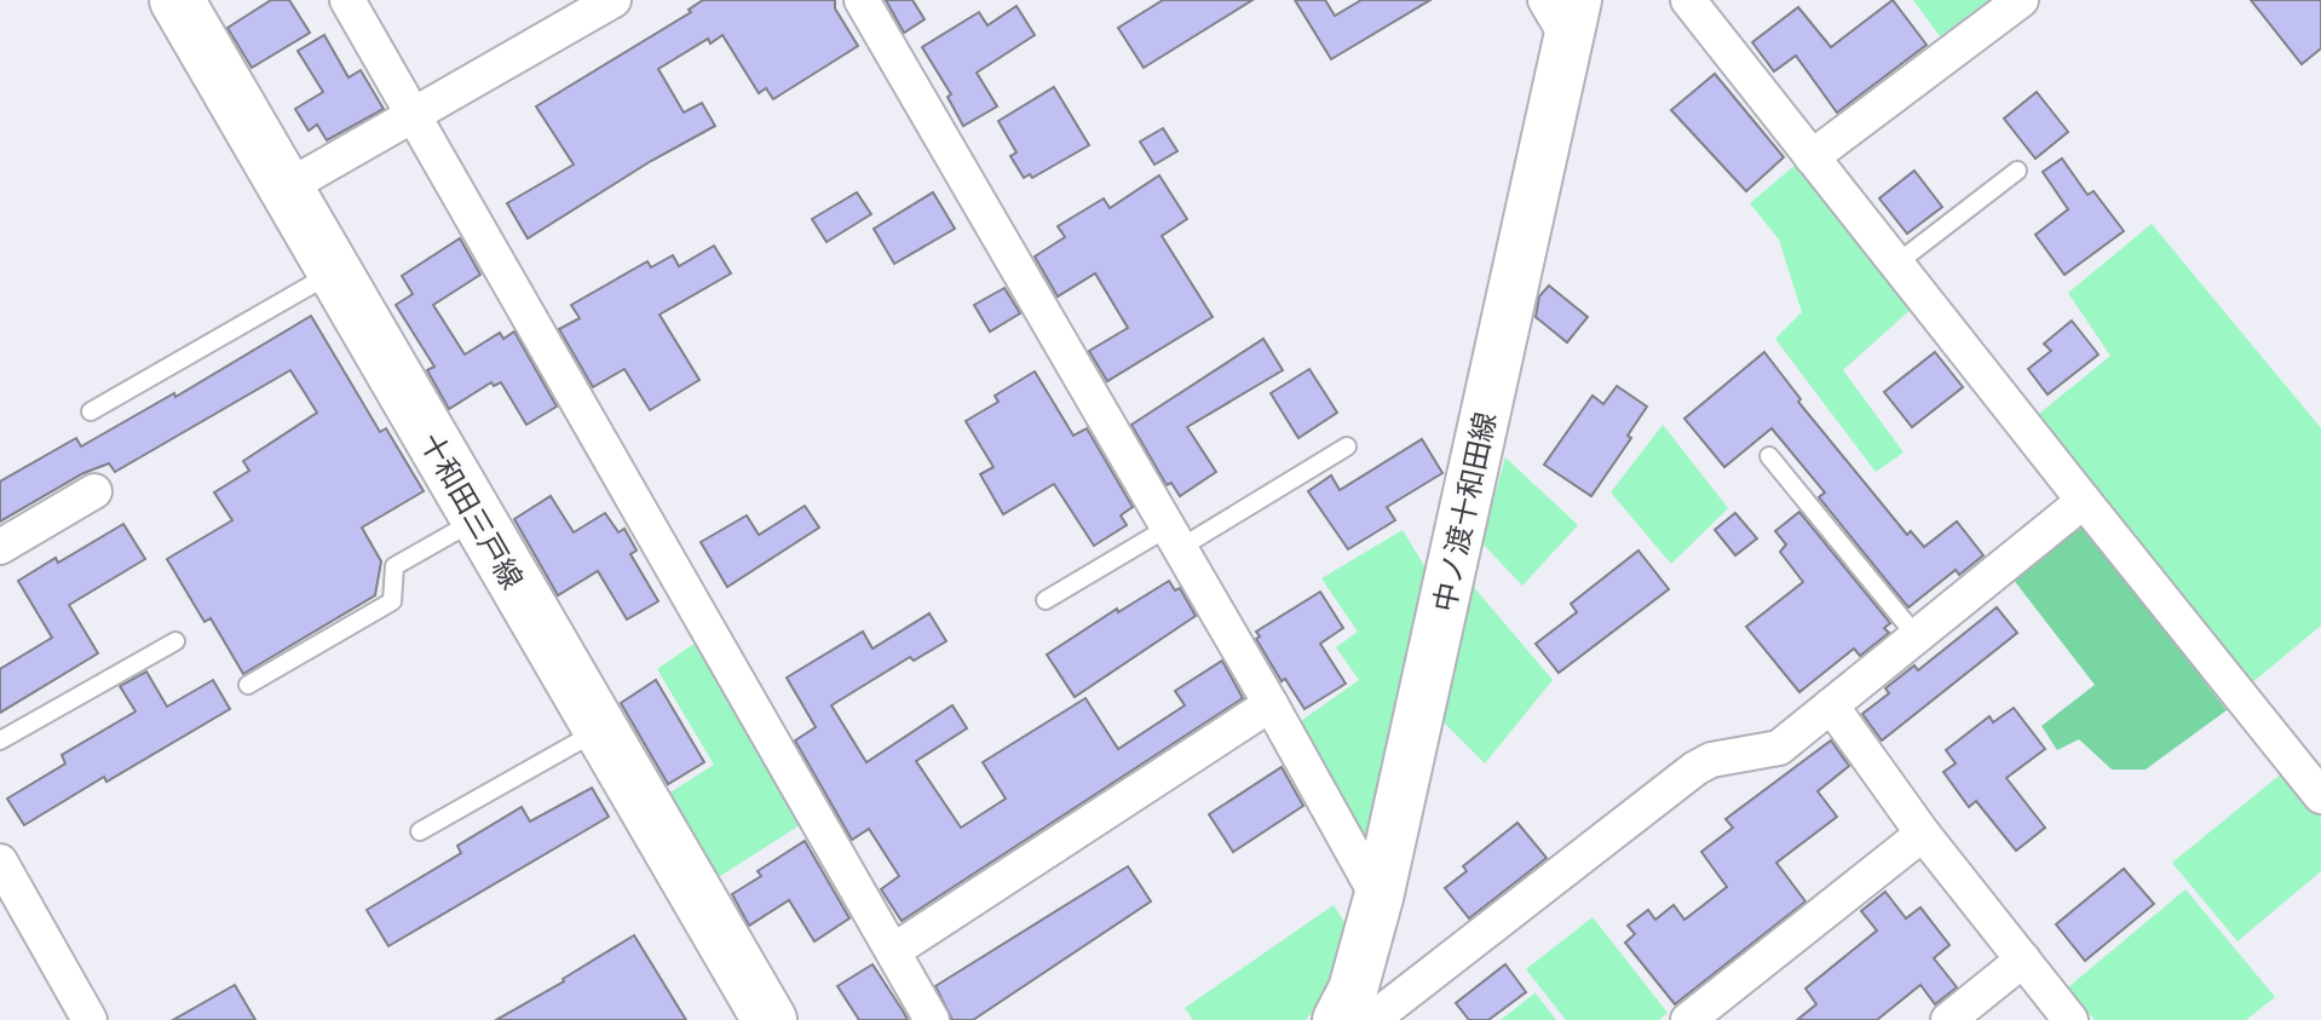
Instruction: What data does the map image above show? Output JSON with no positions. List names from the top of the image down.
{
  "streets": {
    "main road": ["十和田三戸線", "中ノ渡十和田線"]
  }
}
